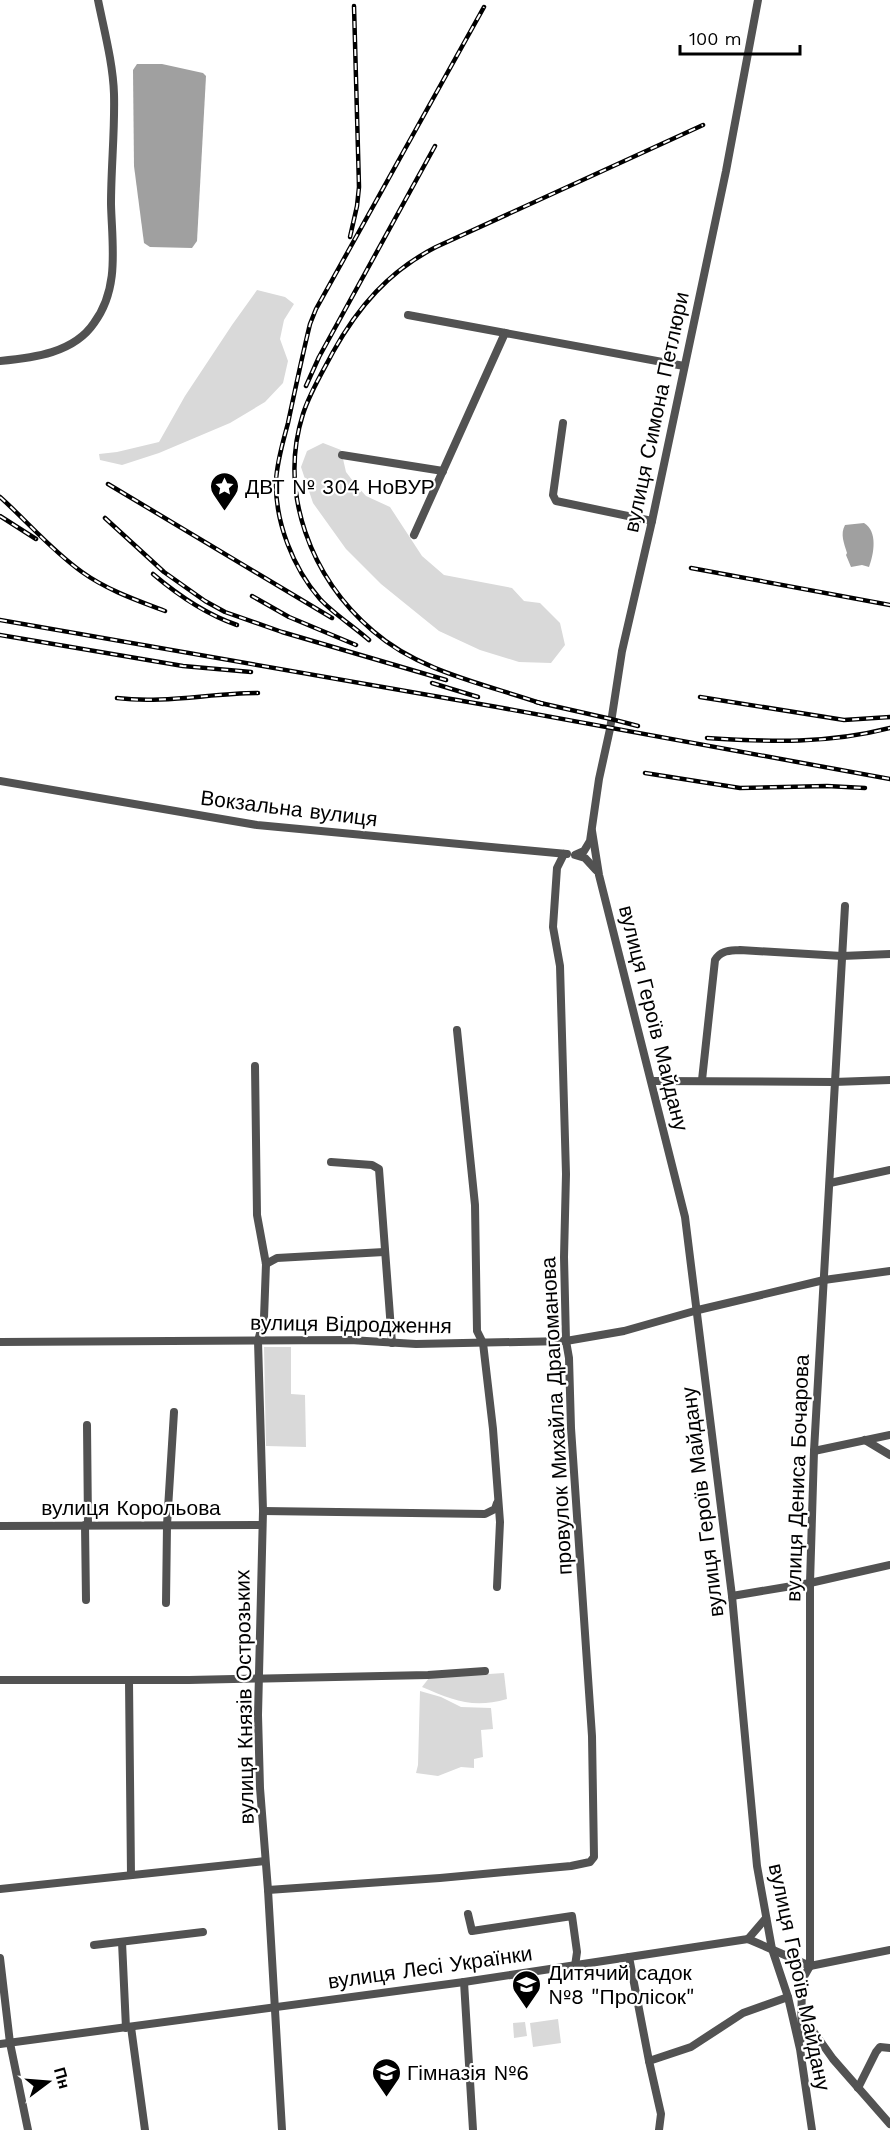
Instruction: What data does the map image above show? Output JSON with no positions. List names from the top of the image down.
{
  "streets": {
    "street": [
      "вулиця Симона Петлюри",
      "Вокзальна вулиця",
      "вулиця Героїв Майдану",
      "вулиця Відродження",
      "провулок Михайла Драгоманова",
      "вулиця Дениса Бочарова",
      "вулиця Корольова",
      "вулиця Князів Острозьких",
      "вулиця Лесі Українки"
    ]
  },
  "crossings": [
    ["вулиця Симона Петлюри", "вулиця Героїв Майдану"],
    ["Вокзальна вулиця", "провулок Михайла Драгоманова"],
    ["вулиця Героїв Майдану", "вулиця Відродження"],
    ["вулиця Героїв Майдану", "вулиця Дениса Бочарова"],
    ["вулиця Відродження", "провулок Михайла Драгоманова"],
    ["вулиця Відродження", "вулиця Дениса Бочарова"],
    ["вулиця Відродження", "вулиця Князів Острозьких"],
    ["провулок Михайла Драгоманова", "вулиця Князів Острозьких"],
    ["вулиця Корольова", "вулиця Князів Острозьких"],
    ["вулиця Князів Острозьких", "вулиця Лесі Українки"]
  ],
  "places": {
    "place": ["ДВТ № 304 НоВУР"],
    "school or university": ["Дитячий садок №8 \"Пролісок\"", "Гімназія №6"]
  },
  "scale_bar": "100 m",
  "north": "right"
}
